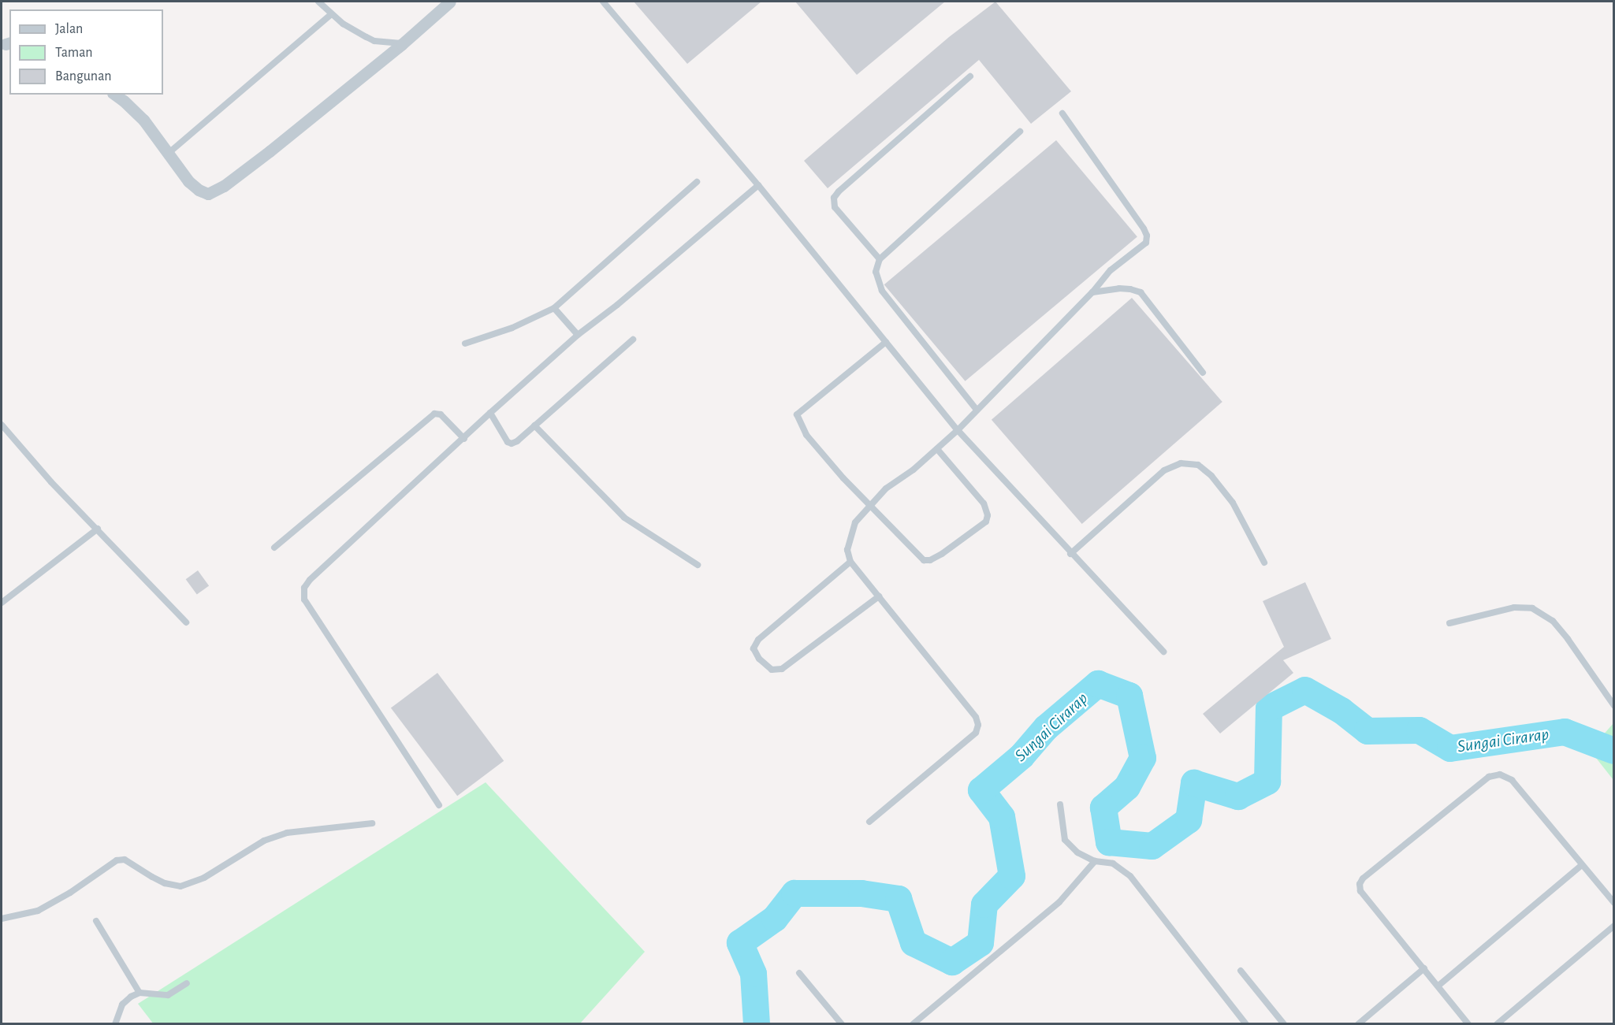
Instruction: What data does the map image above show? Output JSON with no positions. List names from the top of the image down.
{
  "water": ["Sungai Cirarap"],
  "legend": ["Jalan", "Taman", "Bangunan"]
}
